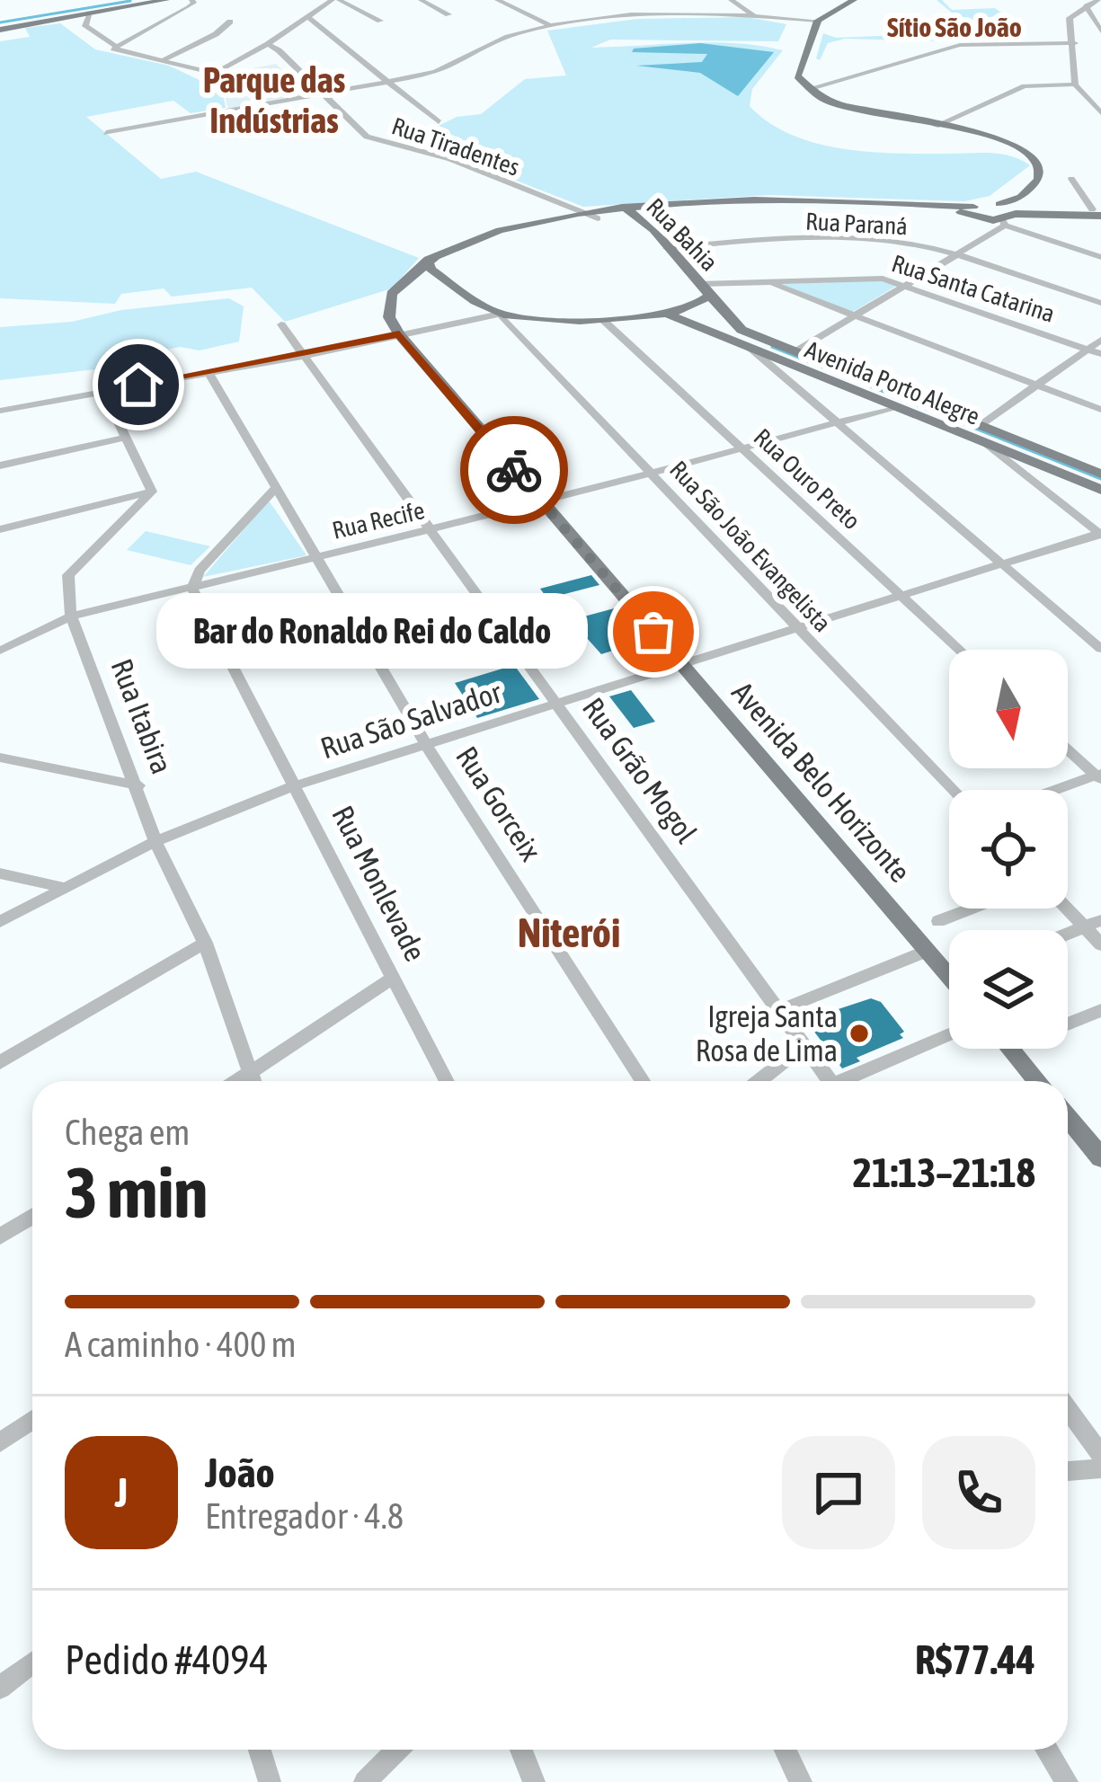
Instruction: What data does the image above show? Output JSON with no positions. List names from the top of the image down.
{
  "streets": {
    "main road": ["Rua Bahia", "Avenida Porto Alegre", "Avenida Belo Horizonte"],
    "street": [
      "Rua Tiradentes",
      "Rua Paraná",
      "Rua Santa Catarina",
      "Rua Ouro Preto",
      "Rua Recife",
      "Rua São João Evangelista",
      "Rua Itabira",
      "Rua São Salvador",
      "Rua Grão Mogol",
      "Rua Gorceix",
      "Rua Monlevade"
    ]
  },
  "crossings": [
    ["Rua Tiradentes", "Avenida Belo Horizonte"],
    ["Rua Paraná", "Rua Bahia"],
    ["Rua Bahia", "Rua Santa Catarina"],
    ["Rua Bahia", "Avenida Porto Alegre"],
    ["Rua Bahia", "Avenida Belo Horizonte"],
    ["Rua Santa Catarina", "Avenida Porto Alegre"],
    ["Avenida Porto Alegre", "Rua Recife"],
    ["Rua Ouro Preto", "Rua Recife"],
    ["Rua Ouro Preto", "Rua São Salvador"],
    ["Rua Recife", "Rua São João Evangelista"],
    ["Rua Recife", "Rua Itabira"],
    ["Rua Recife", "Rua Grão Mogol"],
    ["Rua Recife", "Avenida Belo Horizonte"],
    ["Rua Recife", "Rua Gorceix"],
    ["Rua Recife", "Rua Monlevade"],
    ["Rua São João Evangelista", "Rua São Salvador"],
    ["Rua Itabira", "Rua São Salvador"],
    ["Rua São Salvador", "Rua Grão Mogol"],
    ["Rua São Salvador", "Avenida Belo Horizonte"],
    ["Rua São Salvador", "Rua Gorceix"],
    ["Rua São Salvador", "Rua Monlevade"]
  ],
  "districts": ["Sítio São João", "Parque das Indústrias", "Niterói"],
  "places": ["Bar do Ronaldo Rei do Caldo", "Igreja Santa Rosa de Lima"],
  "north": "bottom",
  "page": {
    "bubble": "Bar do Ronaldo Rei do Caldo",
    "heading": ["3 min", "Chega em", "21:13–21:18"],
    "panel": [
      "João",
      "Entregador · 4.8",
      "Pedido #4094",
      "R$77.44"
    ],
    "bar": "A caminho · 400 m",
    "round": "J"
  }
}
